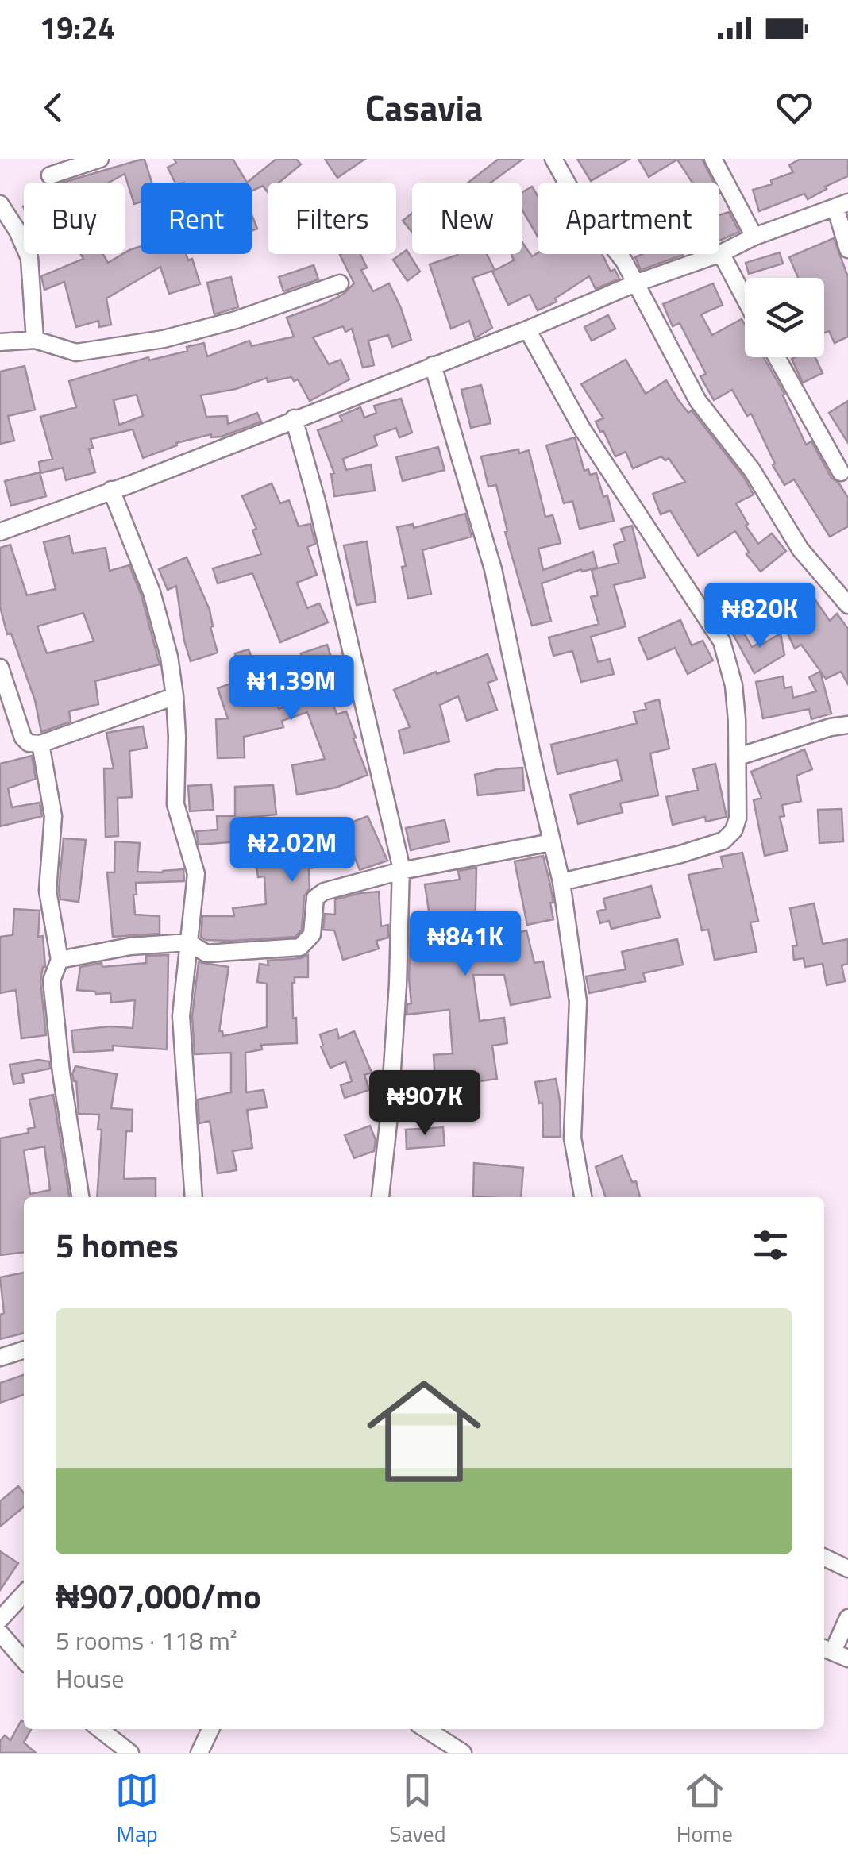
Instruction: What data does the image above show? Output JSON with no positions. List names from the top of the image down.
{
  "page": {
    "status": "19:24",
    "header": "Casavia",
    "chip": [
      "Buy",
      "Rent",
      "Filters",
      "New",
      "Apartment"
    ],
    "price": [
      "₦820K",
      "₦1.39M",
      "₦2.02M",
      "₦841K",
      "₦907K"
    ],
    "heading": "5 homes",
    "list": [
      {
        "name": "₦907,000/mo",
        "note": "5 rooms · 118 m² · House"
      }
    ],
    "tabs": ["Map", "Saved", "Home"]
  }
}
